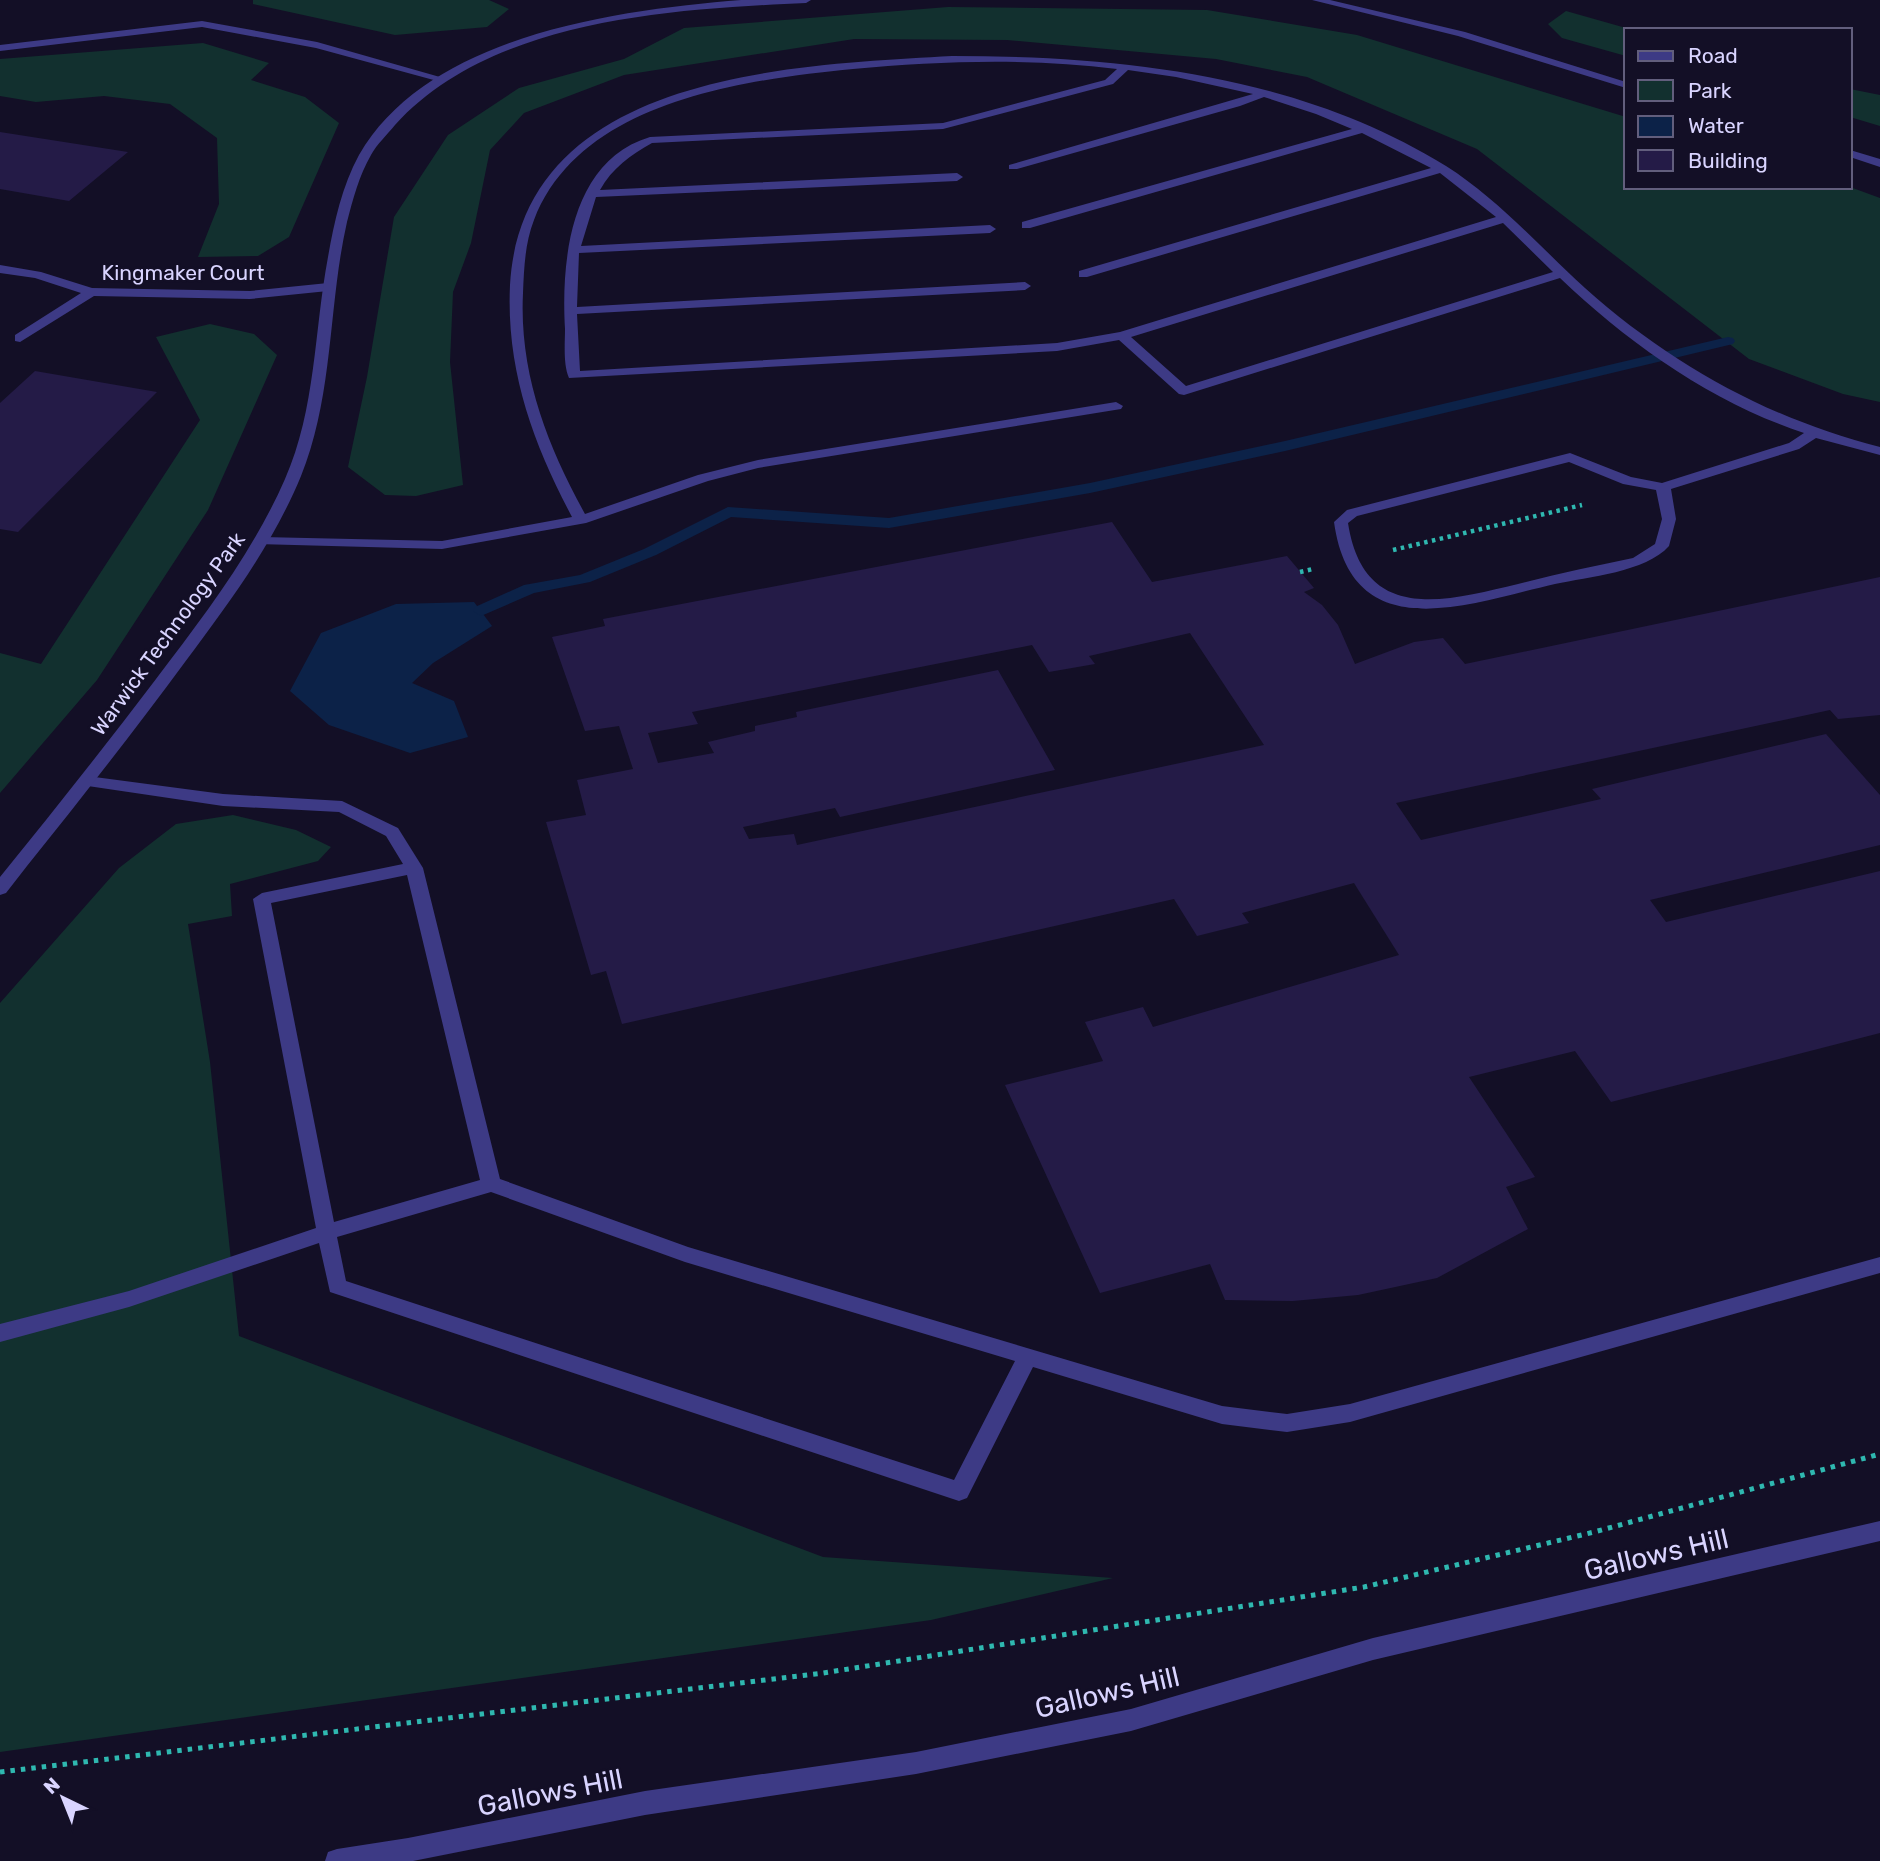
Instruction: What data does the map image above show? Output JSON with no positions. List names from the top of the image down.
{
  "streets": {
    "street": ["Kingmaker Court", "Warwick Technology Park", "Gallows Hill"]
  },
  "crossings": [
    ["Kingmaker Court", "Warwick Technology Park"]
  ],
  "legend": [
    "Road",
    "Park",
    "Water",
    "Building"
  ],
  "north": "top left"
}
